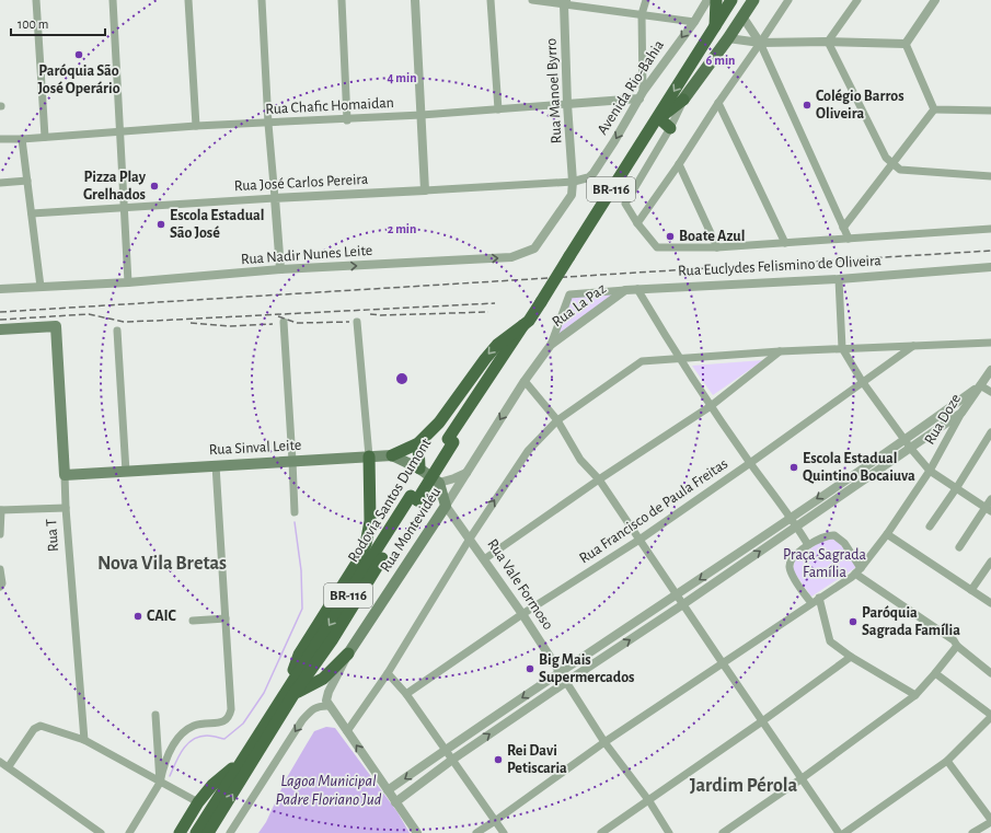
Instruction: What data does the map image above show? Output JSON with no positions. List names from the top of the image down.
{
  "streets": {
    "highway": ["BR-116", "Rodovia Santos Dumont"],
    "main road": [
      "Rua Sinval Leite",
      "Rua Montevidéu",
      "Rua T",
      "Rua Vale Formoso"
    ],
    "street": [
      "Avenida Rio-Bahia",
      "Rua Manoel Byrro",
      "Rua Chafic Homaidan",
      "Rua José Carlos Pereira",
      "Rua Nadir Nunes Leite",
      "Rua Euclydes Felismino de Oliveira",
      "Rua La Paz",
      "Rua Doze",
      "Rua Francisco de Paula Freitas"
    ]
  },
  "crossings": [
    ["Avenida Rio-Bahia", "Rua Manoel Byrro"],
    ["Avenida Rio-Bahia", "Rua Chafic Homaidan"],
    ["Avenida Rio-Bahia", "Rua José Carlos Pereira"],
    ["Avenida Rio-Bahia", "Rua Nadir Nunes Leite"],
    ["Rua Manoel Byrro", "Rua Chafic Homaidan"],
    ["Rua Manoel Byrro", "Rua José Carlos Pereira"],
    ["Rua Manoel Byrro", "Rua Nadir Nunes Leite"],
    ["Rua José Carlos Pereira", "Rua Nadir Nunes Leite"],
    ["Rua Euclydes Felismino de Oliveira", "Rua La Paz"],
    ["Rua Euclydes Felismino de Oliveira", "Rua Montevidéu"],
    ["Rua La Paz", "Rua Montevidéu"],
    ["Rua Doze", "Rua Vale Formoso"],
    ["Rua Sinval Leite", "Rua T"],
    ["Rua Sinval Leite", "Rua Vale Formoso"],
    ["Rua Francisco de Paula Freitas", "Rua Vale Formoso"],
    ["Rua Montevidéu", "Rua Vale Formoso"]
  ],
  "one_way": ["Rua Nadir Nunes Leite"],
  "districts": ["Nova Vila Bretas", "Jardim Pérola"],
  "water": ["Lagoa Municipal Padre Floriano Jud"],
  "parks": ["Praça Sagrada Família"],
  "places": [
    "Paróquia São José Operário",
    "Colégio Barros Oliveira",
    "Pizza Play Grelhados",
    "Escola Estadual São José",
    "Boate Azul",
    "Escola Estadual Quintino Bocaiuva",
    "CAIC",
    "Paróquia Sagrada Família",
    "Big Mais Supermercados",
    "Rei Davi Petiscaria"
  ],
  "scale_bar": "100 m",
  "rings": ["6 min", "4 min", "2 min"]
}
